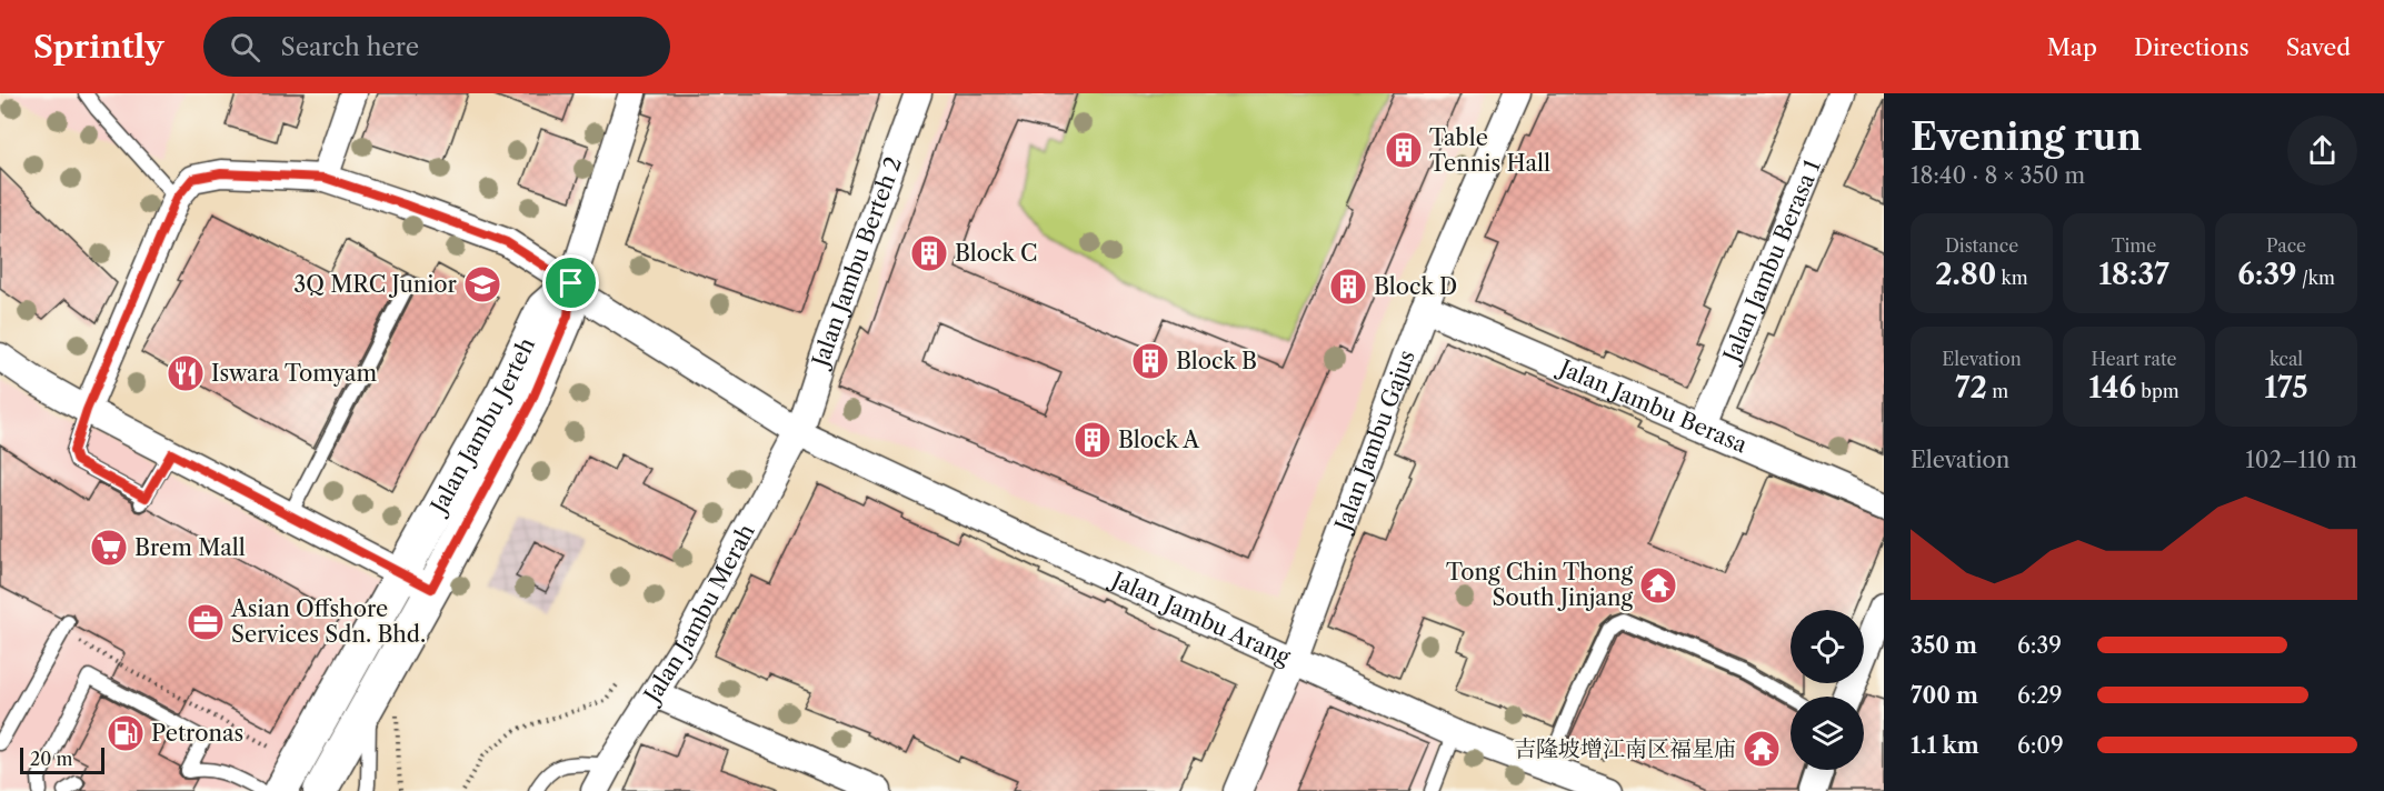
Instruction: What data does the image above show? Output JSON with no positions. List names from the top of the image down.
{
  "streets": {
    "street": [
      "Jalan Jambu Berasa 1",
      "Jalan Jambu Berteh 2",
      "Jalan Jambu Berasa",
      "Jalan Jambu Jerteh",
      "Jalan Jambu Gajus",
      "Jalan Jambu Merah",
      "Jalan Jambu Arang"
    ]
  },
  "crossings": [
    ["Jalan Jambu Berasa 1", "Jalan Jambu Berasa"],
    ["Jalan Jambu Berteh 2", "Jalan Jambu Merah"],
    ["Jalan Jambu Berteh 2", "Jalan Jambu Arang"],
    ["Jalan Jambu Berasa", "Jalan Jambu Gajus"],
    ["Jalan Jambu Jerteh", "Jalan Jambu Arang"],
    ["Jalan Jambu Gajus", "Jalan Jambu Arang"],
    ["Jalan Jambu Merah", "Jalan Jambu Arang"]
  ],
  "places": {
    "building": [
      "Table Tennis Hall",
      "Block C",
      "Block D",
      "Block B",
      "Block A"
    ],
    "school or university": ["3Q MRC Junior"],
    "restaurant": ["Iswara Tomyam"],
    "supermarket": ["Brem Mall"],
    "temple": ["Tong Chin Thong South Jinjang", "吉隆坡增江南区福星庙"],
    "office": ["Asian Offshore Services Sdn. Bhd."],
    "fuel station": ["Petronas"]
  },
  "scale_bar": "20 m",
  "page": {
    "header": "Sprintly",
    "search": "Search here",
    "nav": ["Map", "Directions", "Saved"],
    "heading": ["Evening run", "18:40 · 8 × 350 m"],
    "stats": [
      ["Distance", "2.80 km"],
      ["Time", "18:37"],
      ["Pace", "6:39 /km"],
      ["Elevation", "72 m"],
      ["Heart rate", "146 bpm"],
      ["kcal", "175"]
    ],
    "chart": ["Elevation", "102–110 m"],
    "list": [
      {
        "name": "350 m",
        "note": "6:39"
      },
      {
        "name": "700 m",
        "note": "6:29"
      },
      {
        "name": "1.1 km",
        "note": "6:09"
      }
    ],
    "scale": "20 m"
  }
}
